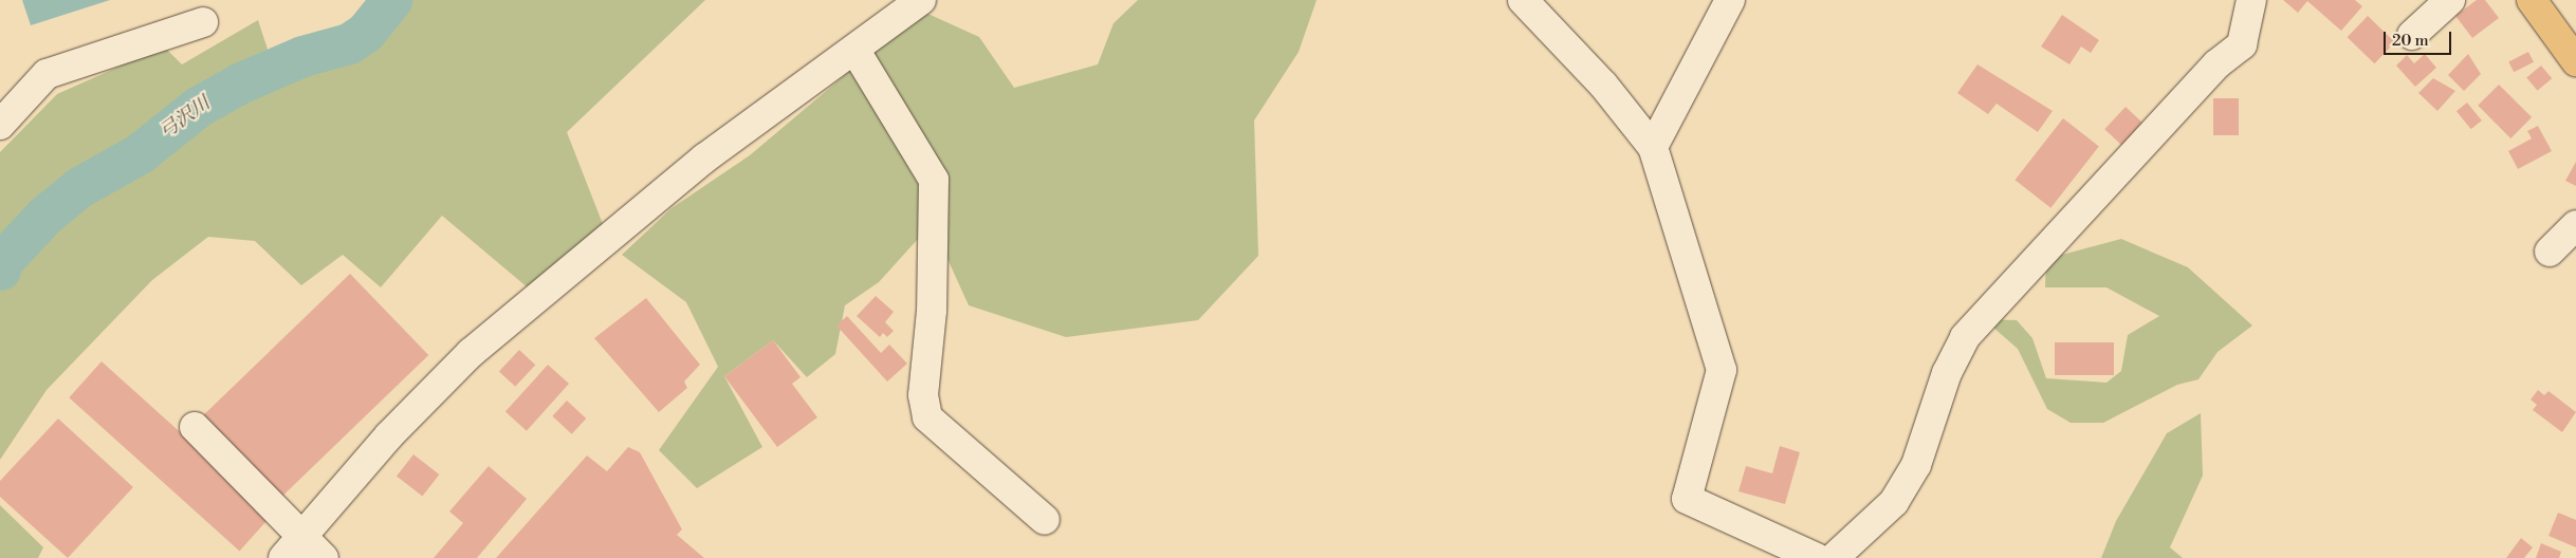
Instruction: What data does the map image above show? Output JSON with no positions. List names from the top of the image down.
{
  "water": ["弓沢川"],
  "scale_bar": "20 m"
}
